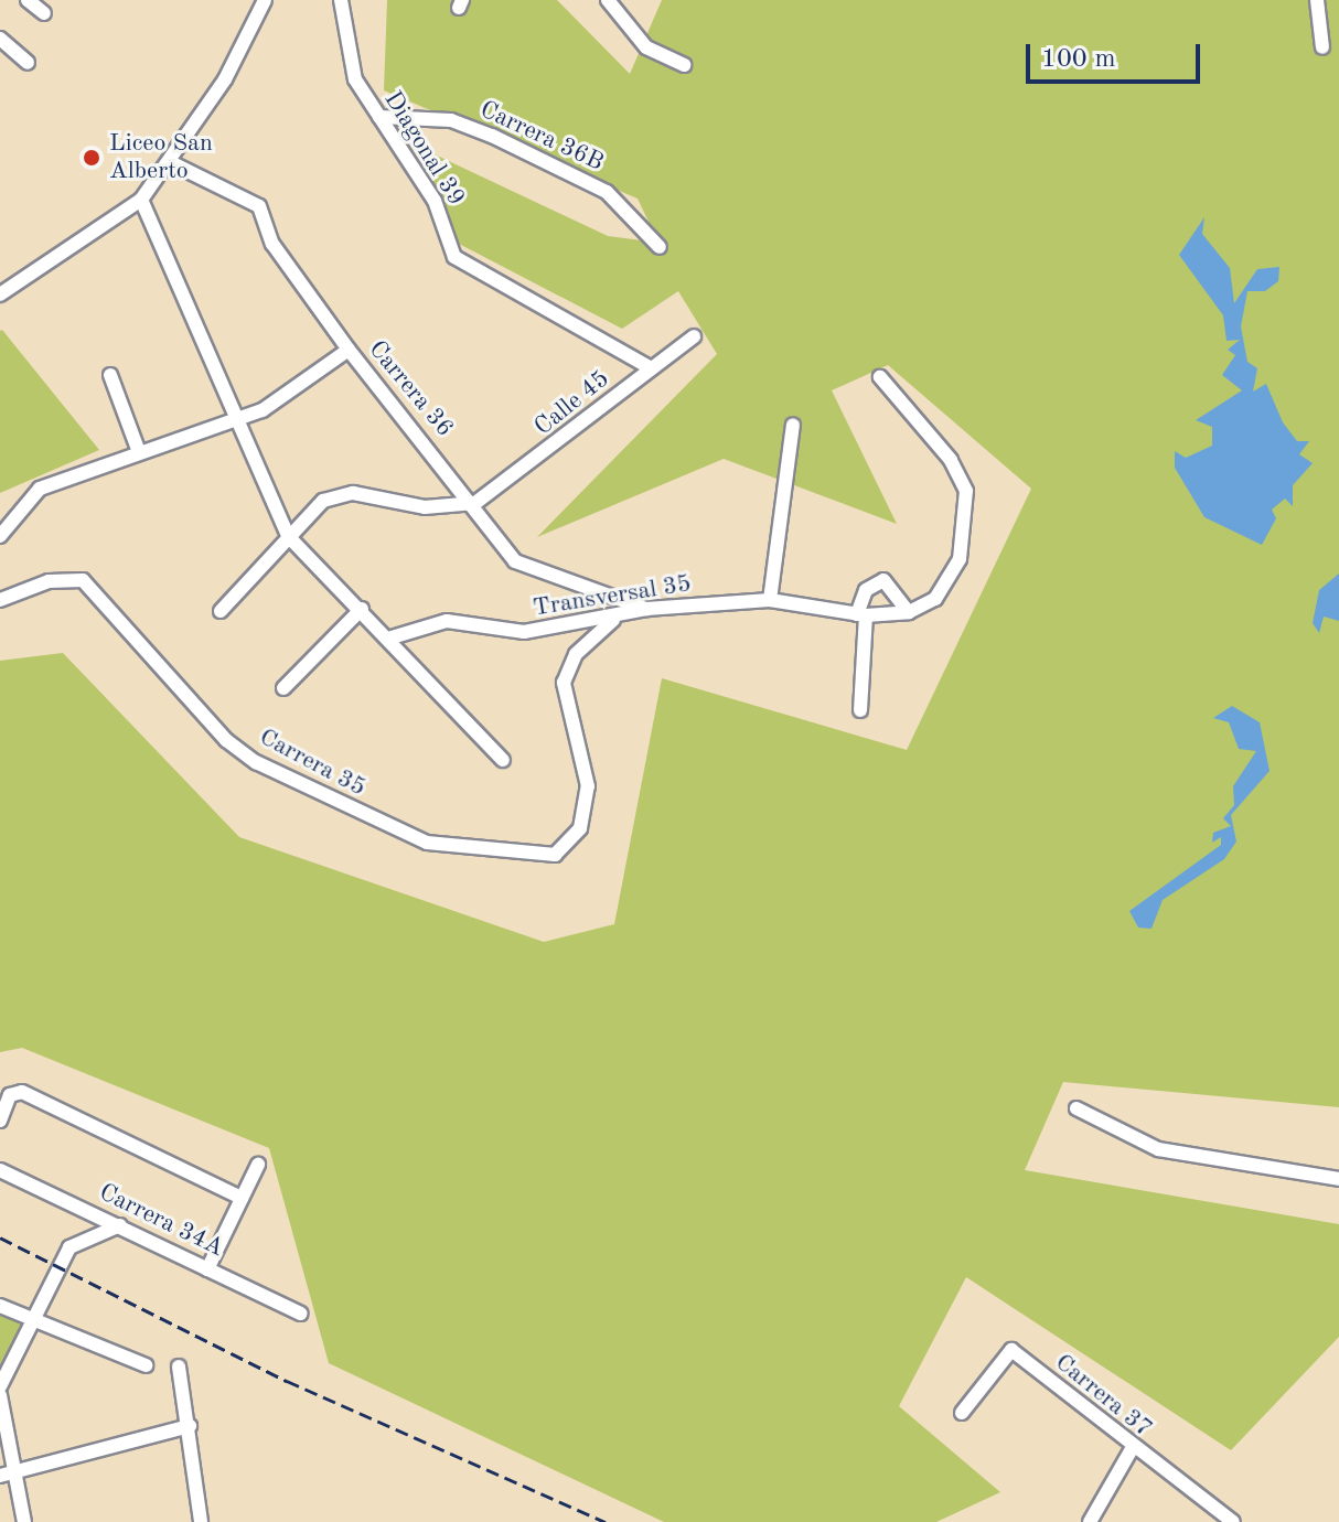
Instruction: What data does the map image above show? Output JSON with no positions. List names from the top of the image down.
{
  "streets": {
    "street": [
      "Carrera 36B",
      "Diagonal 39",
      "Carrera 36",
      "Calle 45",
      "Transversal 35",
      "Carrera 35",
      "Carrera 34A",
      "Carrera 37"
    ]
  },
  "crossings": [
    ["Carrera 36B", "Diagonal 39"],
    ["Diagonal 39", "Calle 45"],
    ["Carrera 36", "Calle 45"],
    ["Carrera 36", "Transversal 35"],
    ["Transversal 35", "Carrera 35"]
  ],
  "places": ["Liceo San Alberto"],
  "scale_bar": "100 m"
}
